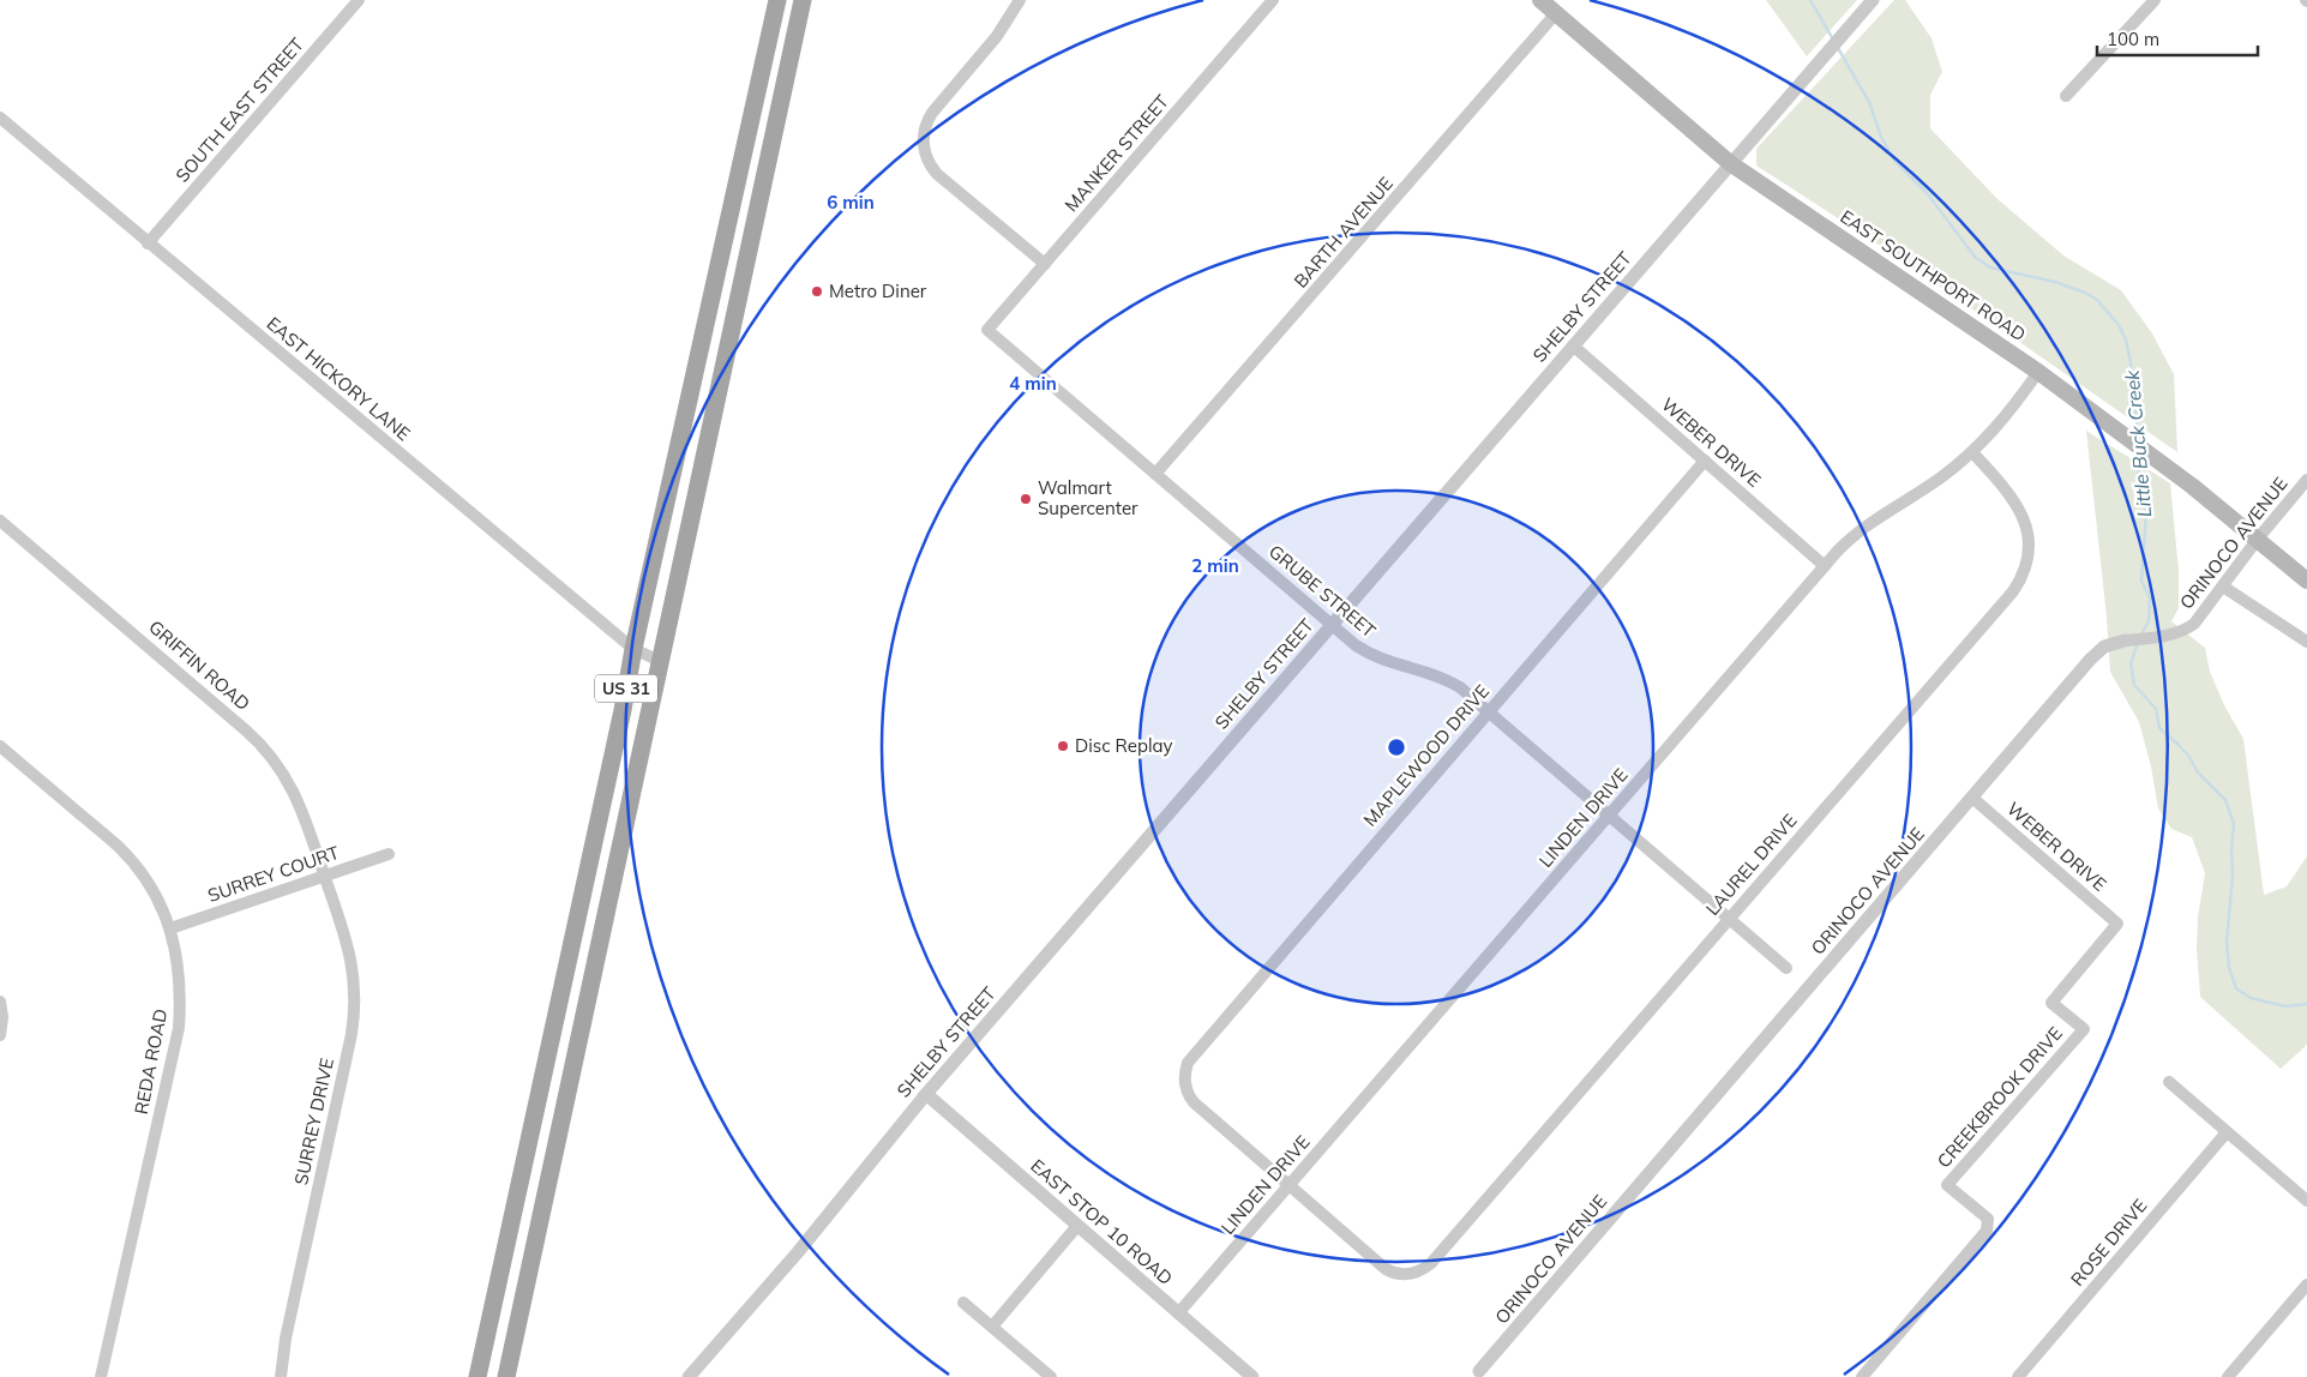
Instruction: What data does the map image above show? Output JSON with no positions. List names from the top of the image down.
{
  "streets": {
    "main road": ["EAST SOUTHPORT ROAD", "US 31"],
    "street": [
      "SOUTH EAST STREET",
      "MANKER STREET",
      "BARTH AVENUE",
      "SHELBY STREET",
      "EAST HICKORY LANE",
      "WEBER DRIVE",
      "ORINOCO AVENUE",
      "GRUBE STREET",
      "GRIFFIN ROAD",
      "MAPLEWOOD DRIVE",
      "LINDEN DRIVE",
      "LAUREL DRIVE",
      "SURREY COURT",
      "REDA ROAD",
      "CREEKBROOK DRIVE",
      "SURREY DRIVE",
      "EAST STOP 10 ROAD",
      "ROSE DRIVE"
    ]
  },
  "crossings": [
    ["SOUTH EAST STREET", "EAST HICKORY LANE"],
    ["MANKER STREET", "GRUBE STREET"],
    ["BARTH AVENUE", "EAST SOUTHPORT ROAD"],
    ["BARTH AVENUE", "GRUBE STREET"],
    ["EAST SOUTHPORT ROAD", "SHELBY STREET"],
    ["EAST SOUTHPORT ROAD", "ORINOCO AVENUE"],
    ["EAST SOUTHPORT ROAD", "LINDEN DRIVE"],
    ["SHELBY STREET", "WEBER DRIVE"],
    ["SHELBY STREET", "GRUBE STREET"],
    ["SHELBY STREET", "EAST STOP 10 ROAD"],
    ["EAST HICKORY LANE", "US 31"],
    ["WEBER DRIVE", "ORINOCO AVENUE"],
    ["WEBER DRIVE", "MAPLEWOOD DRIVE"],
    ["WEBER DRIVE", "LINDEN DRIVE"],
    ["WEBER DRIVE", "CREEKBROOK DRIVE"],
    ["GRUBE STREET", "MAPLEWOOD DRIVE"],
    ["GRUBE STREET", "LINDEN DRIVE"],
    ["GRUBE STREET", "LAUREL DRIVE"],
    ["GRIFFIN ROAD", "SURREY COURT"],
    ["GRIFFIN ROAD", "SURREY DRIVE"],
    ["MAPLEWOOD DRIVE", "LINDEN DRIVE"],
    ["MAPLEWOOD DRIVE", "LAUREL DRIVE"],
    ["LINDEN DRIVE", "LAUREL DRIVE"],
    ["LINDEN DRIVE", "EAST STOP 10 ROAD"],
    ["SURREY COURT", "REDA ROAD"],
    ["SURREY COURT", "SURREY DRIVE"]
  ],
  "water": ["Little Buck Creek"],
  "places": ["Metro Diner", "Walmart Supercenter", "Disc Replay"],
  "scale_bar": "100 m",
  "rings": ["6 min", "4 min", "2 min"]
}
